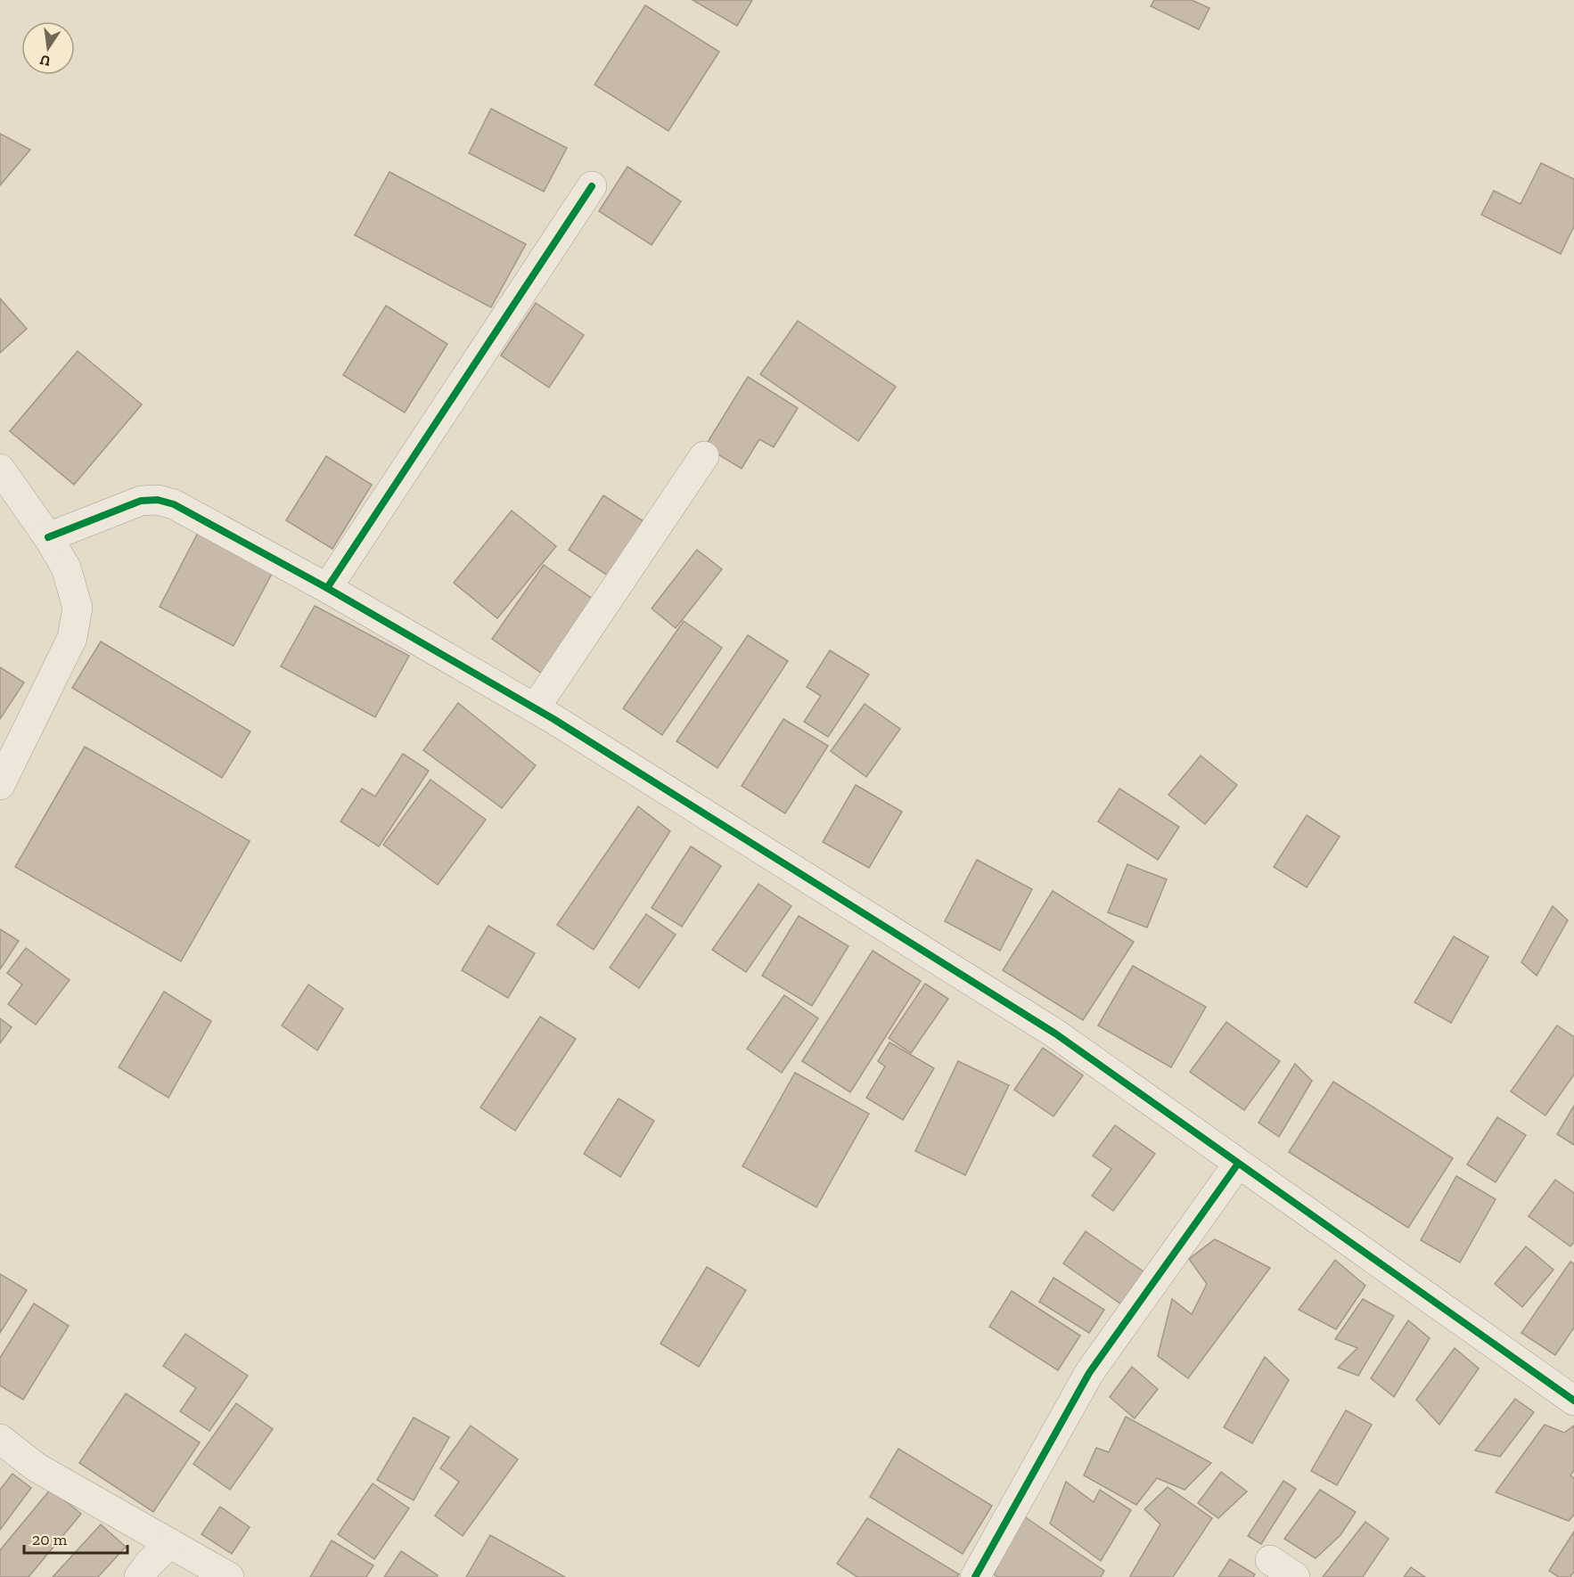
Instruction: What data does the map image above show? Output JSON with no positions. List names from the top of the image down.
{
  "scale_bar": "20 m",
  "north": "bottom"
}
